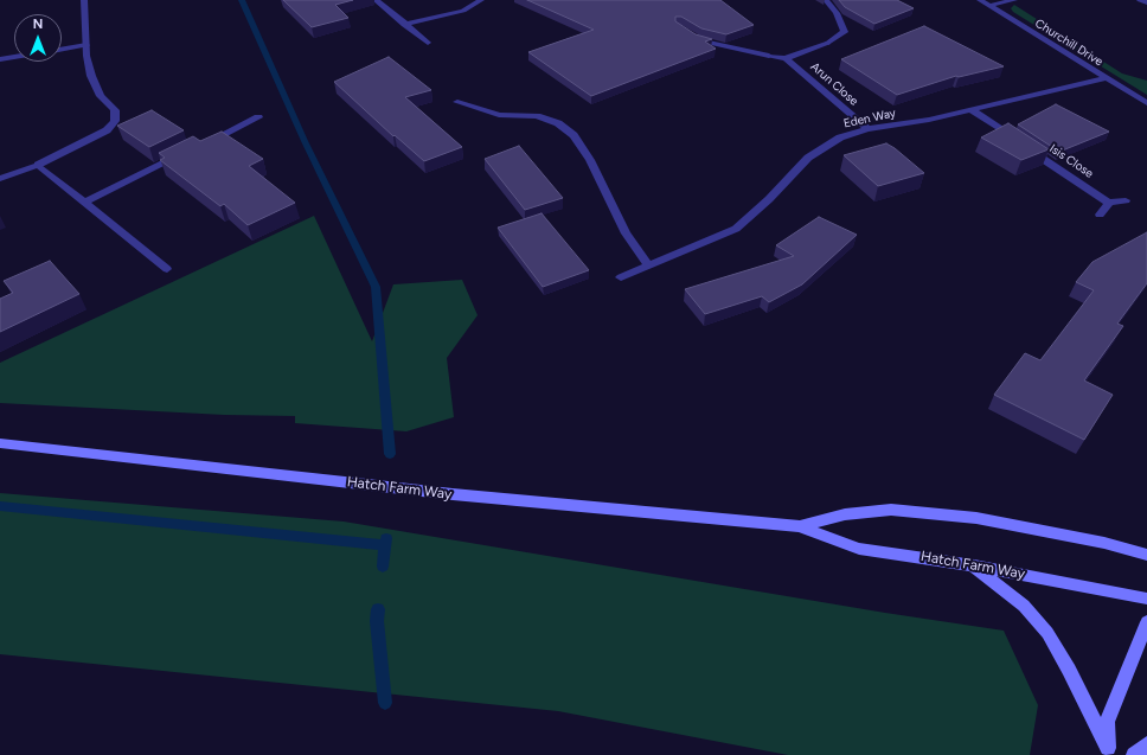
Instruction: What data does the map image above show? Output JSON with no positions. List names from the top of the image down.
{
  "streets": {
    "street": [
      "Churchill Drive",
      "Arun Close",
      "Eden Way",
      "Isis Close",
      "Hatch Farm Way"
    ]
  },
  "crossings": [
    ["Churchill Drive", "Eden Way"],
    ["Arun Close", "Eden Way"],
    ["Eden Way", "Isis Close"]
  ],
  "north": "top"
}
